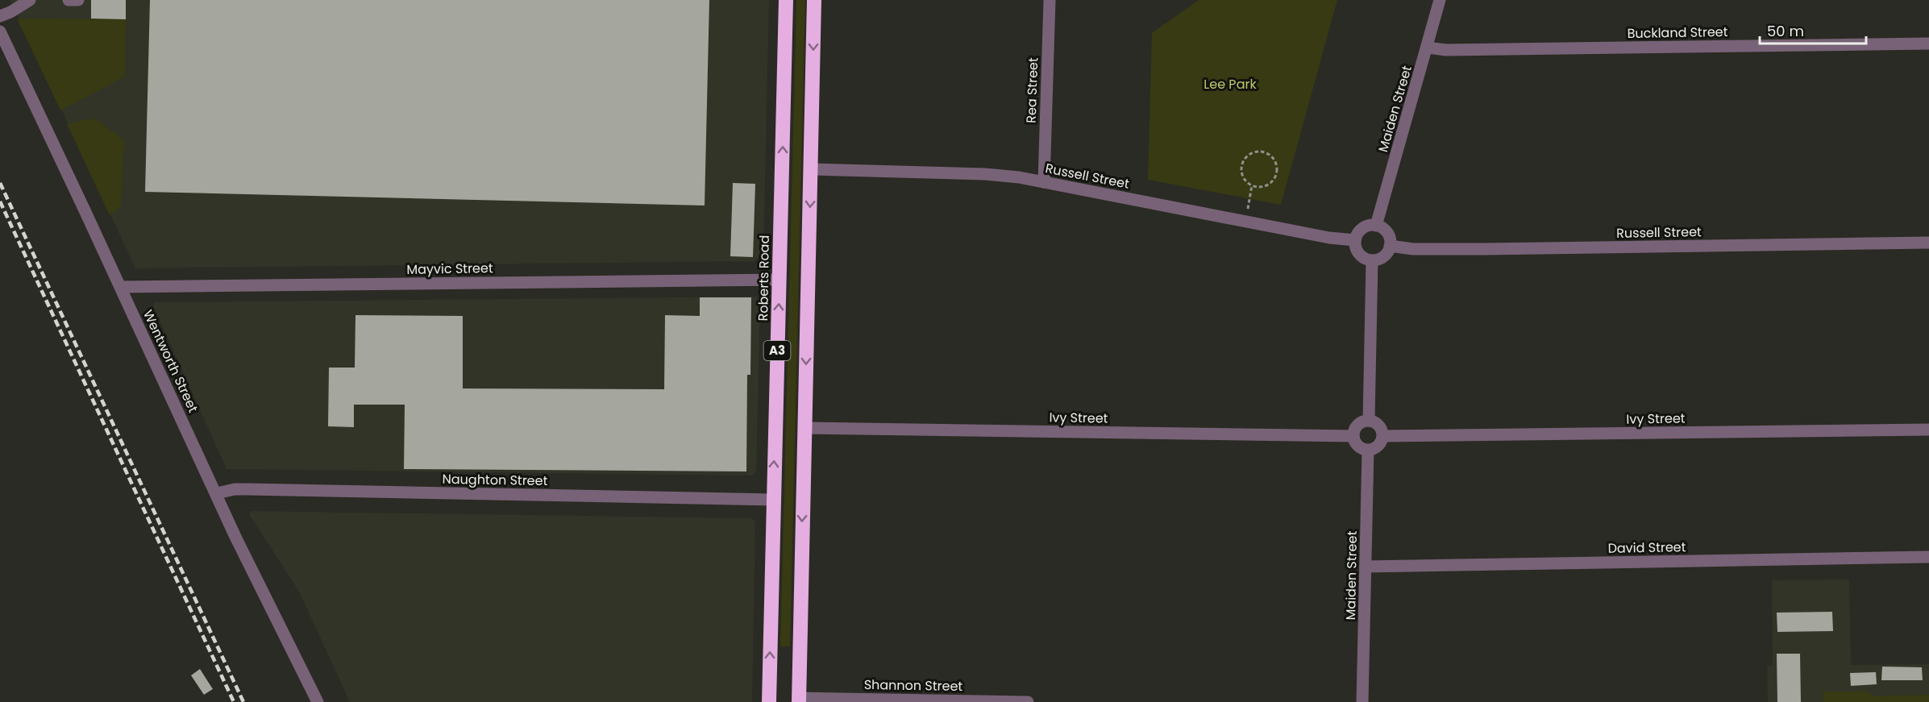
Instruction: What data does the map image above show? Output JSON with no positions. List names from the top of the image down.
{
  "streets": {
    "highway": ["Roberts Road", "A3"],
    "street": [
      "Buckland Street",
      "Rea Street",
      "Maiden Street",
      "Russell Street",
      "Mayvic Street",
      "Wentworth Street",
      "Ivy Street",
      "Naughton Street",
      "David Street",
      "Shannon Street"
    ]
  },
  "crossings": [
    ["Buckland Street", "Maiden Street"],
    ["Rea Street", "Russell Street"],
    ["Maiden Street", "Russell Street"],
    ["Maiden Street", "Ivy Street"],
    ["Maiden Street", "David Street"],
    ["Russell Street", "A3"],
    ["Mayvic Street", "Roberts Road"],
    ["Mayvic Street", "Wentworth Street"],
    ["Roberts Road", "Naughton Street"],
    ["A3", "Ivy Street"],
    ["A3", "Shannon Street"],
    ["Wentworth Street", "Naughton Street"]
  ],
  "parks": ["Lee Park"],
  "scale_bar": "50 m"
}
